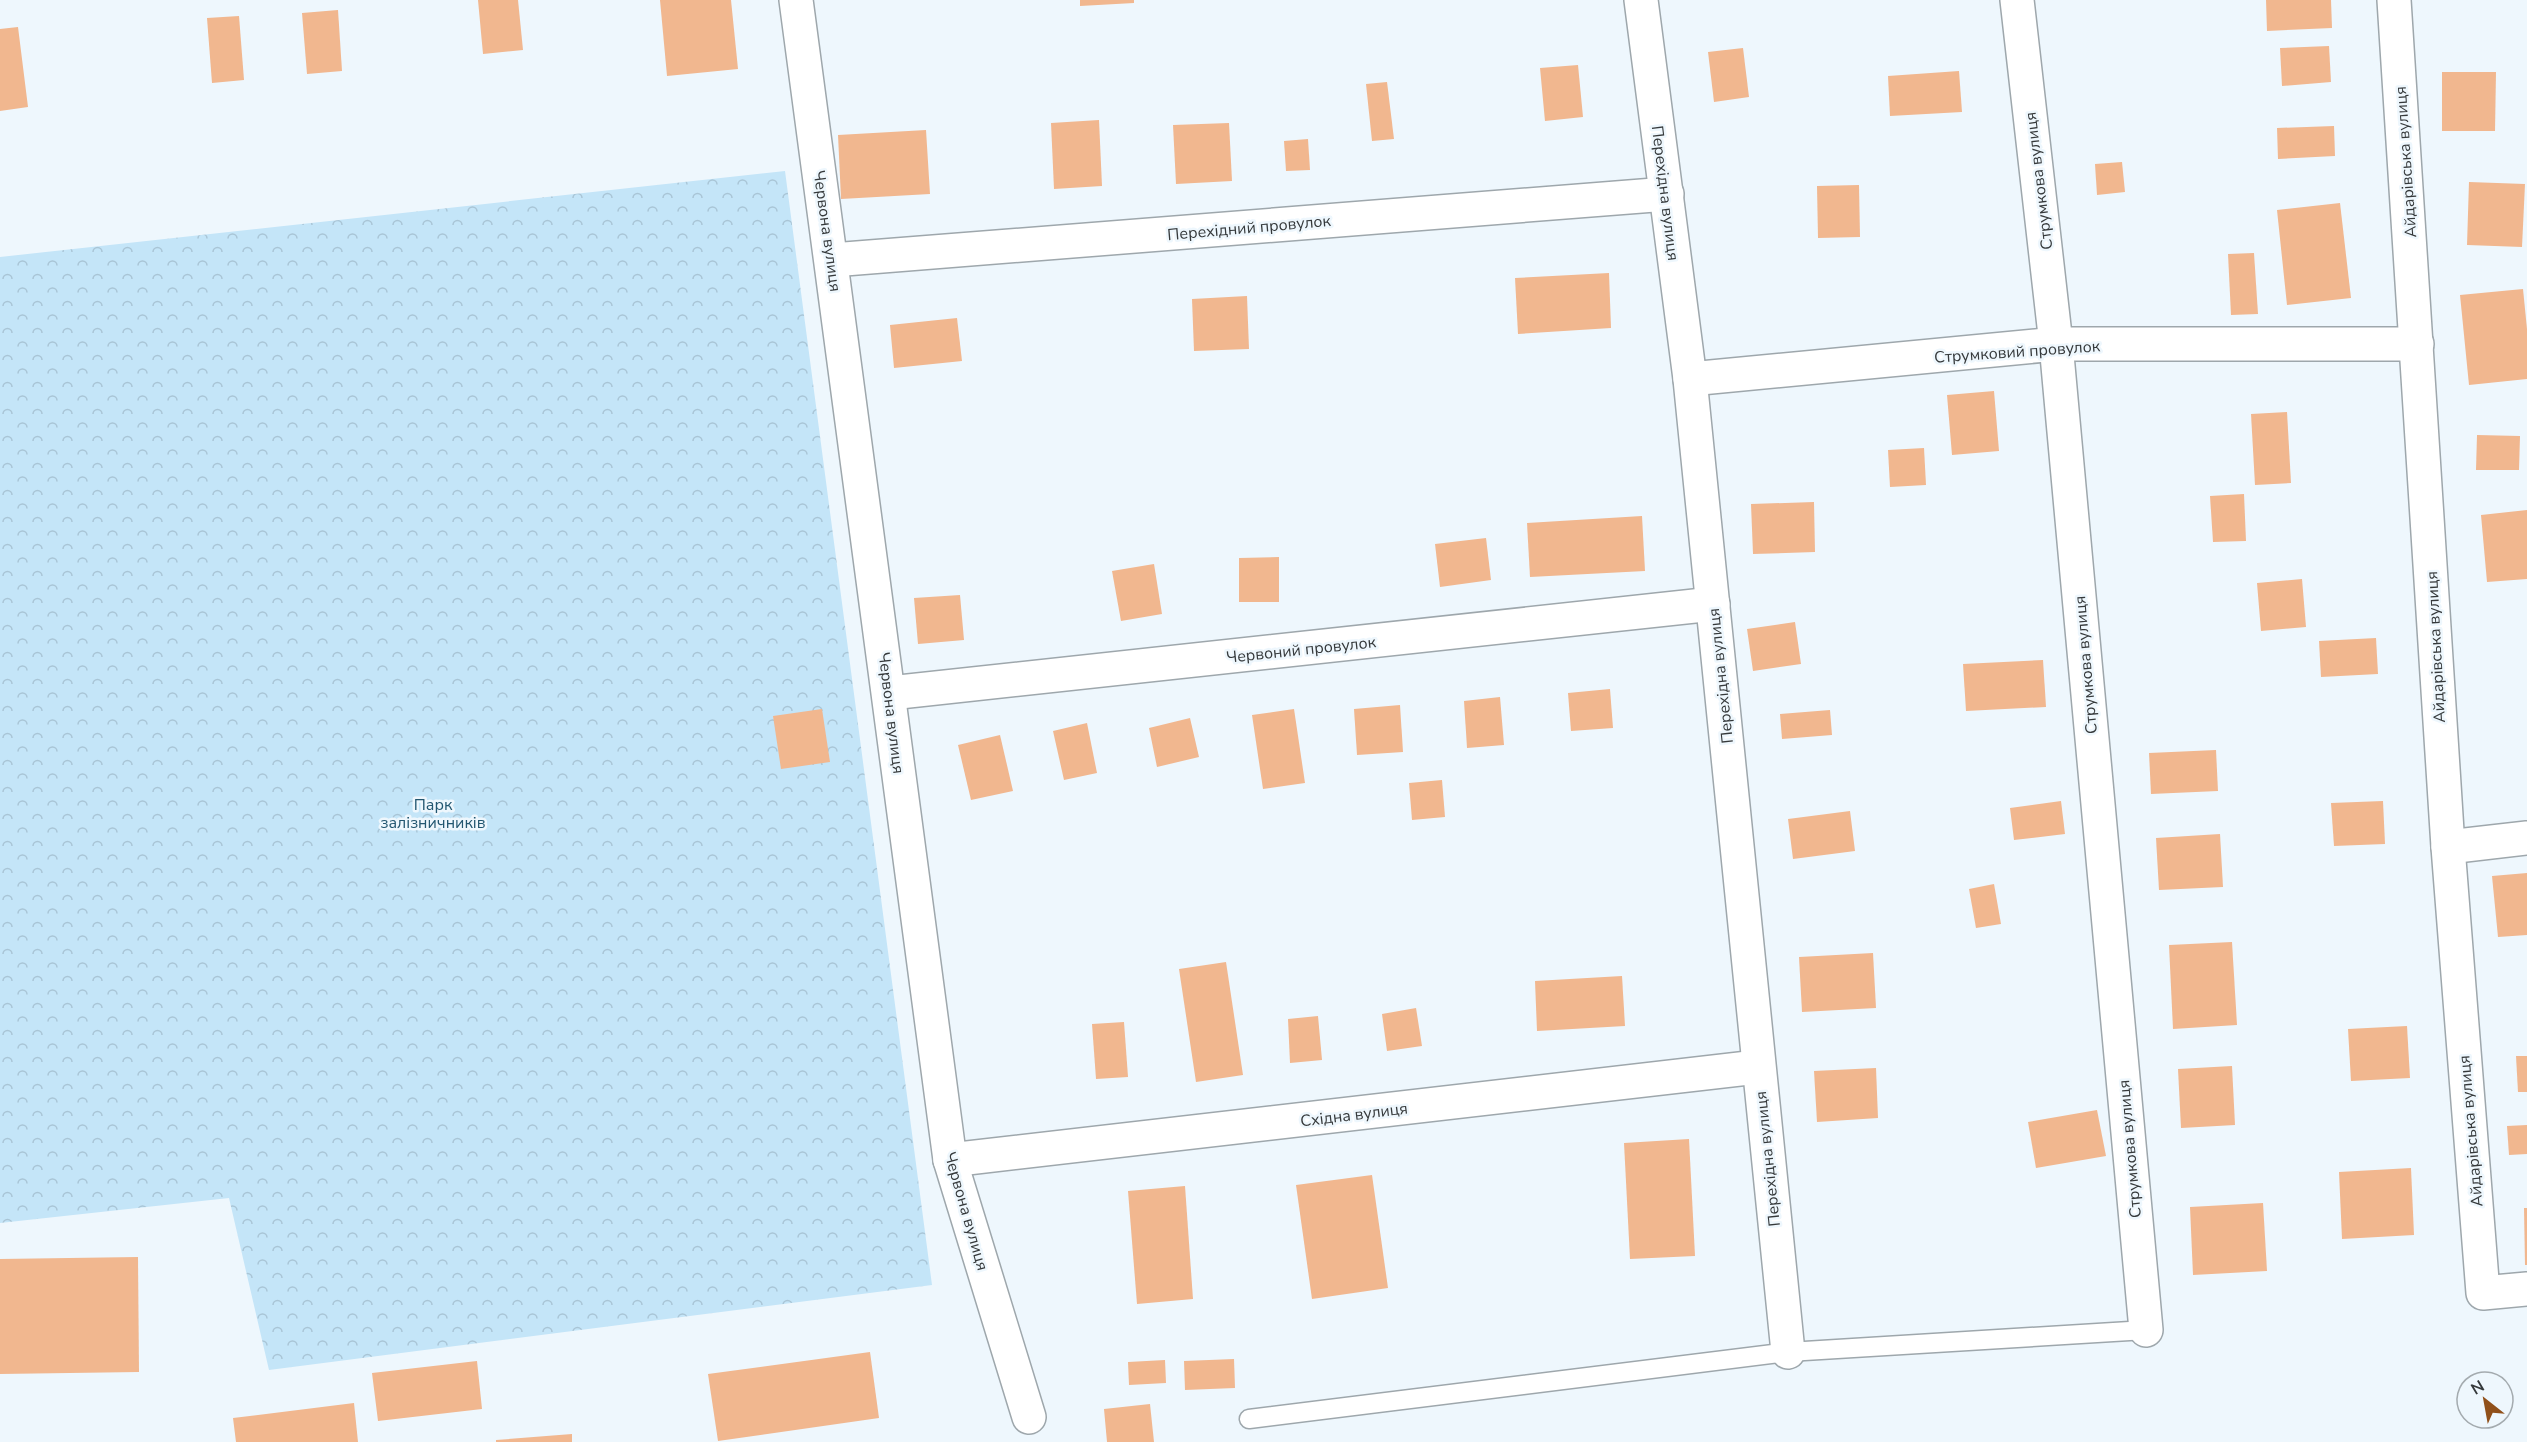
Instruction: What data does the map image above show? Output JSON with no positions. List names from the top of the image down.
{
  "streets": {
    "street": [
      "Айдарівська вулиця",
      "Струмкова вулиця",
      "Перехідна вулиця",
      "Перехідний провулок",
      "Червона вулиця",
      "Струмковий провулок",
      "Червоний провулок",
      "Східна вулиця"
    ]
  },
  "crossings": [
    ["Айдарівська вулиця", "Струмковий провулок"],
    ["Струмкова вулиця", "Струмковий провулок"],
    ["Перехідна вулиця", "Перехідний провулок"],
    ["Перехідна вулиця", "Струмковий провулок"],
    ["Перехідна вулиця", "Червоний провулок"],
    ["Перехідна вулиця", "Східна вулиця"],
    ["Перехідний провулок", "Червона вулиця"],
    ["Червона вулиця", "Червоний провулок"],
    ["Червона вулиця", "Східна вулиця"]
  ],
  "parks": ["Парк залізничників"],
  "north": "top left"
}
